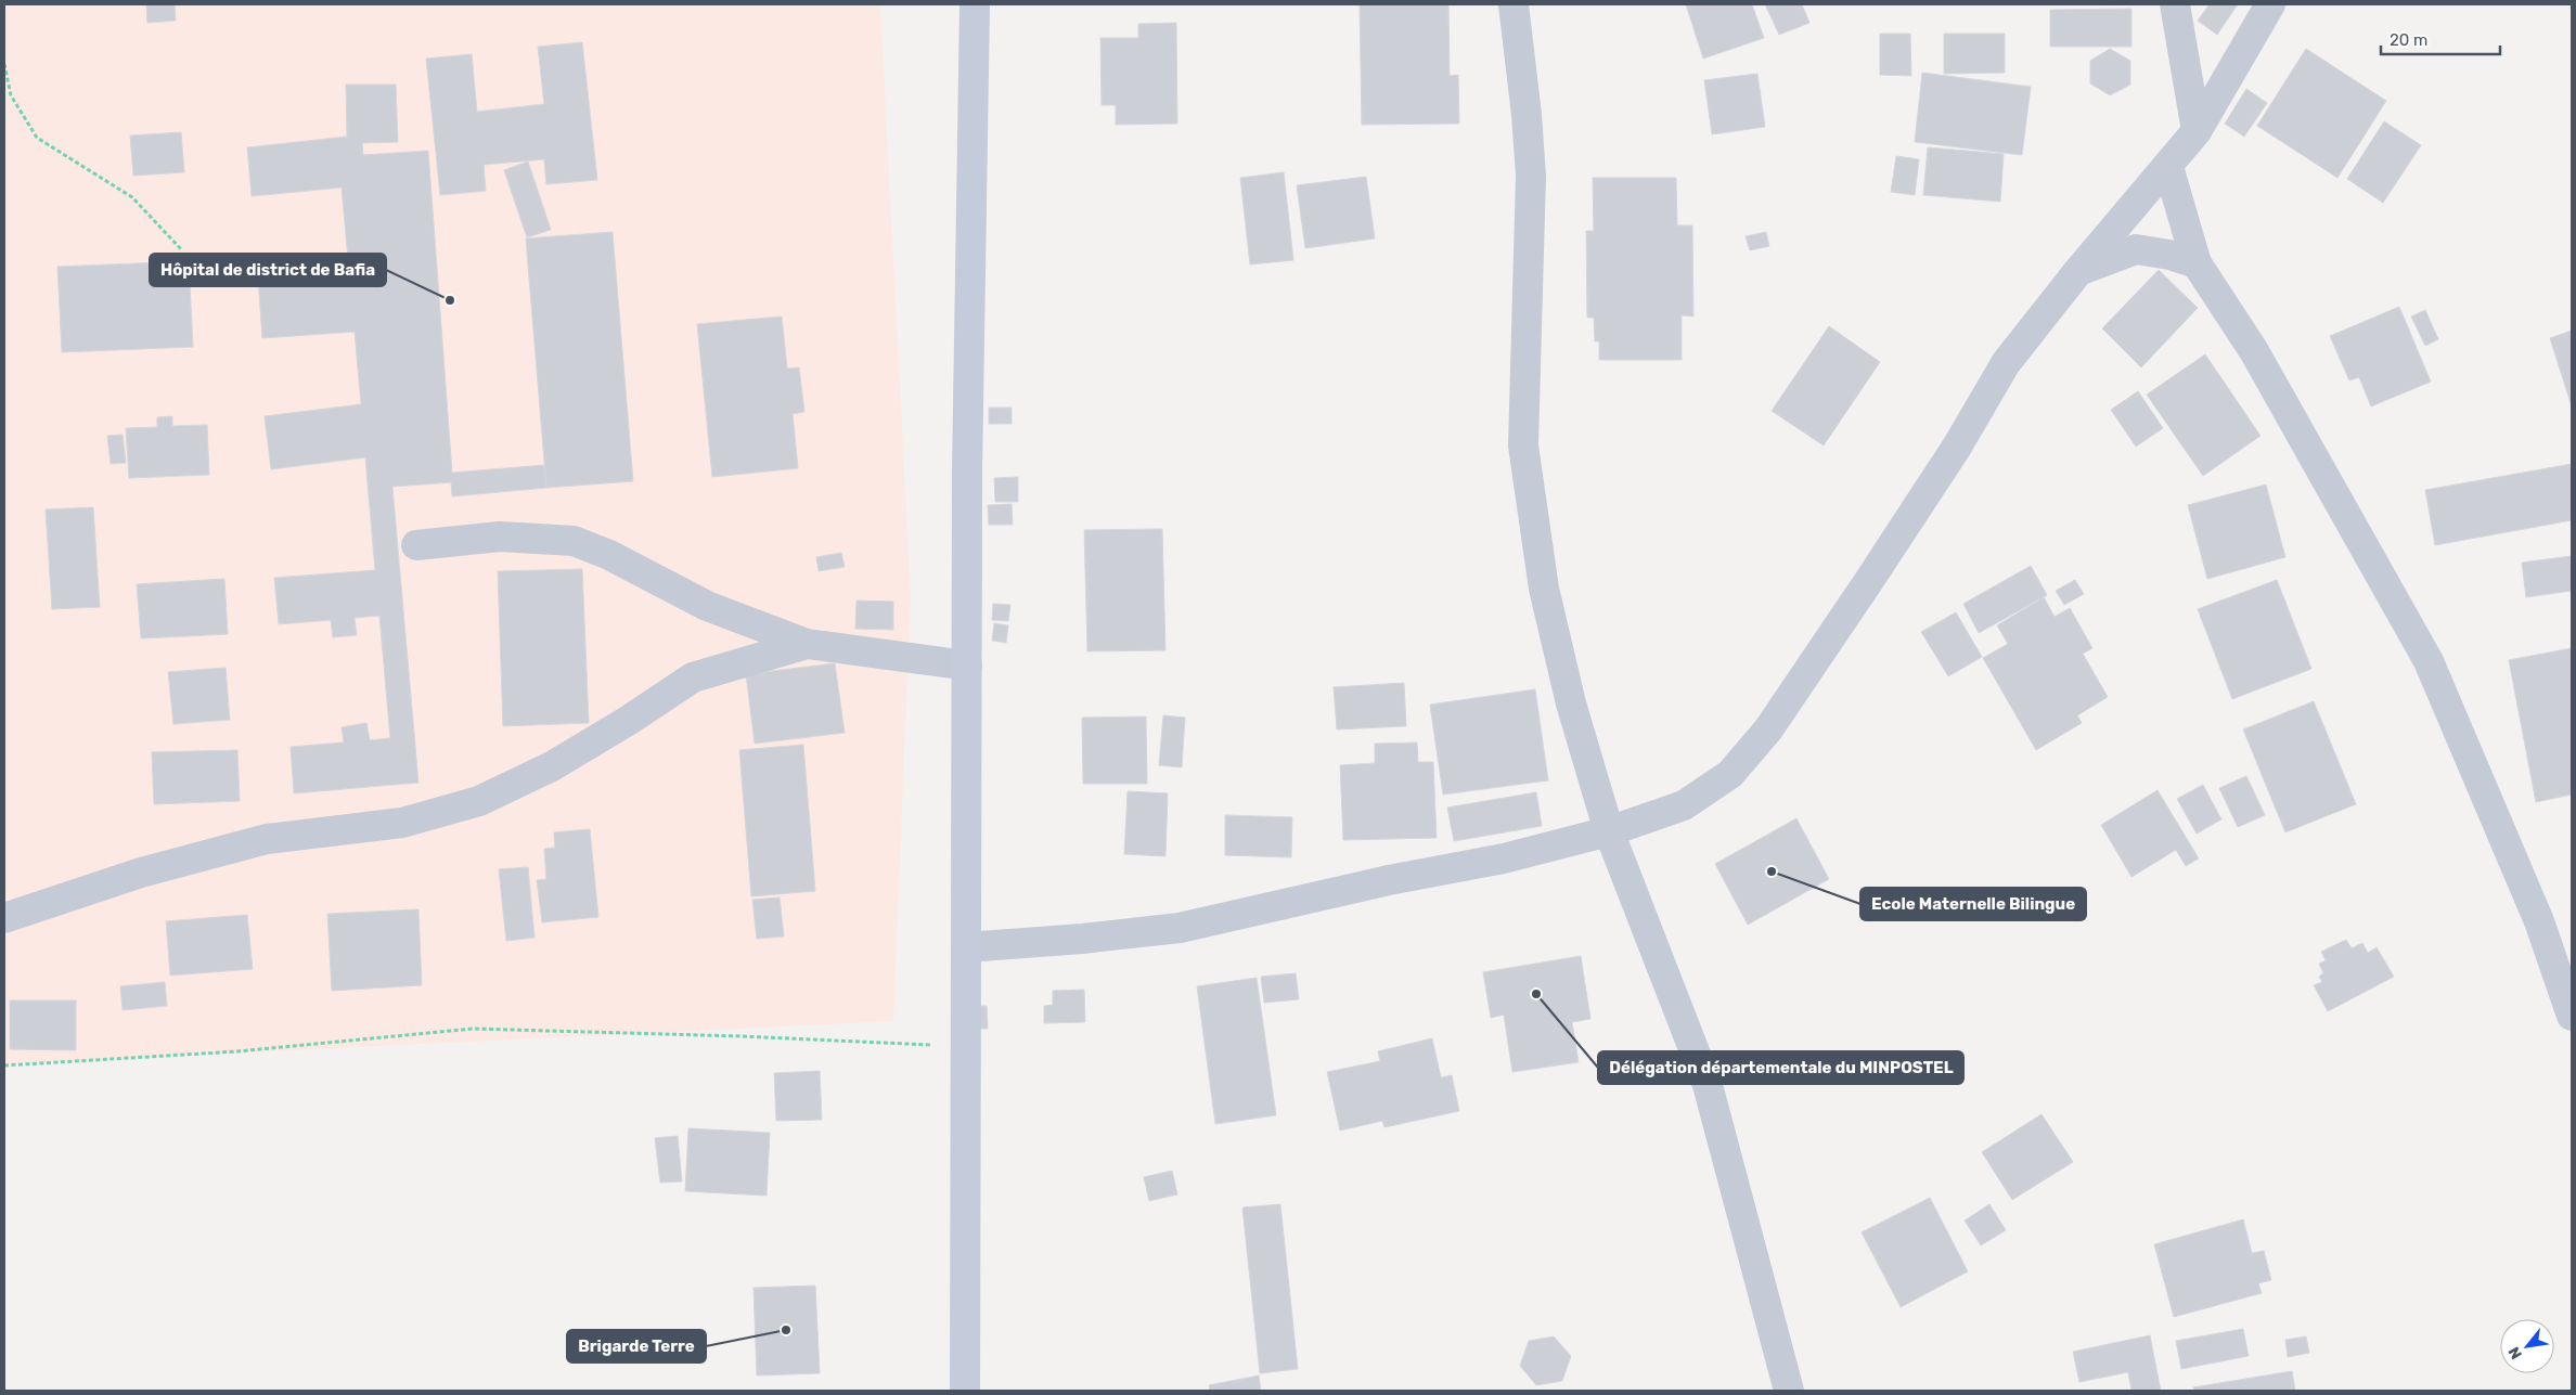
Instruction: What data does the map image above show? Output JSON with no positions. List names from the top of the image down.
{
  "places": [
    "Hôpital de district de Bafia",
    "Ecole Maternelle Bilingue",
    "Délégation départementale du MINPOSTEL",
    "Brigarde Terre"
  ],
  "scale_bar": "20 m",
  "north": "bottom left"
}
